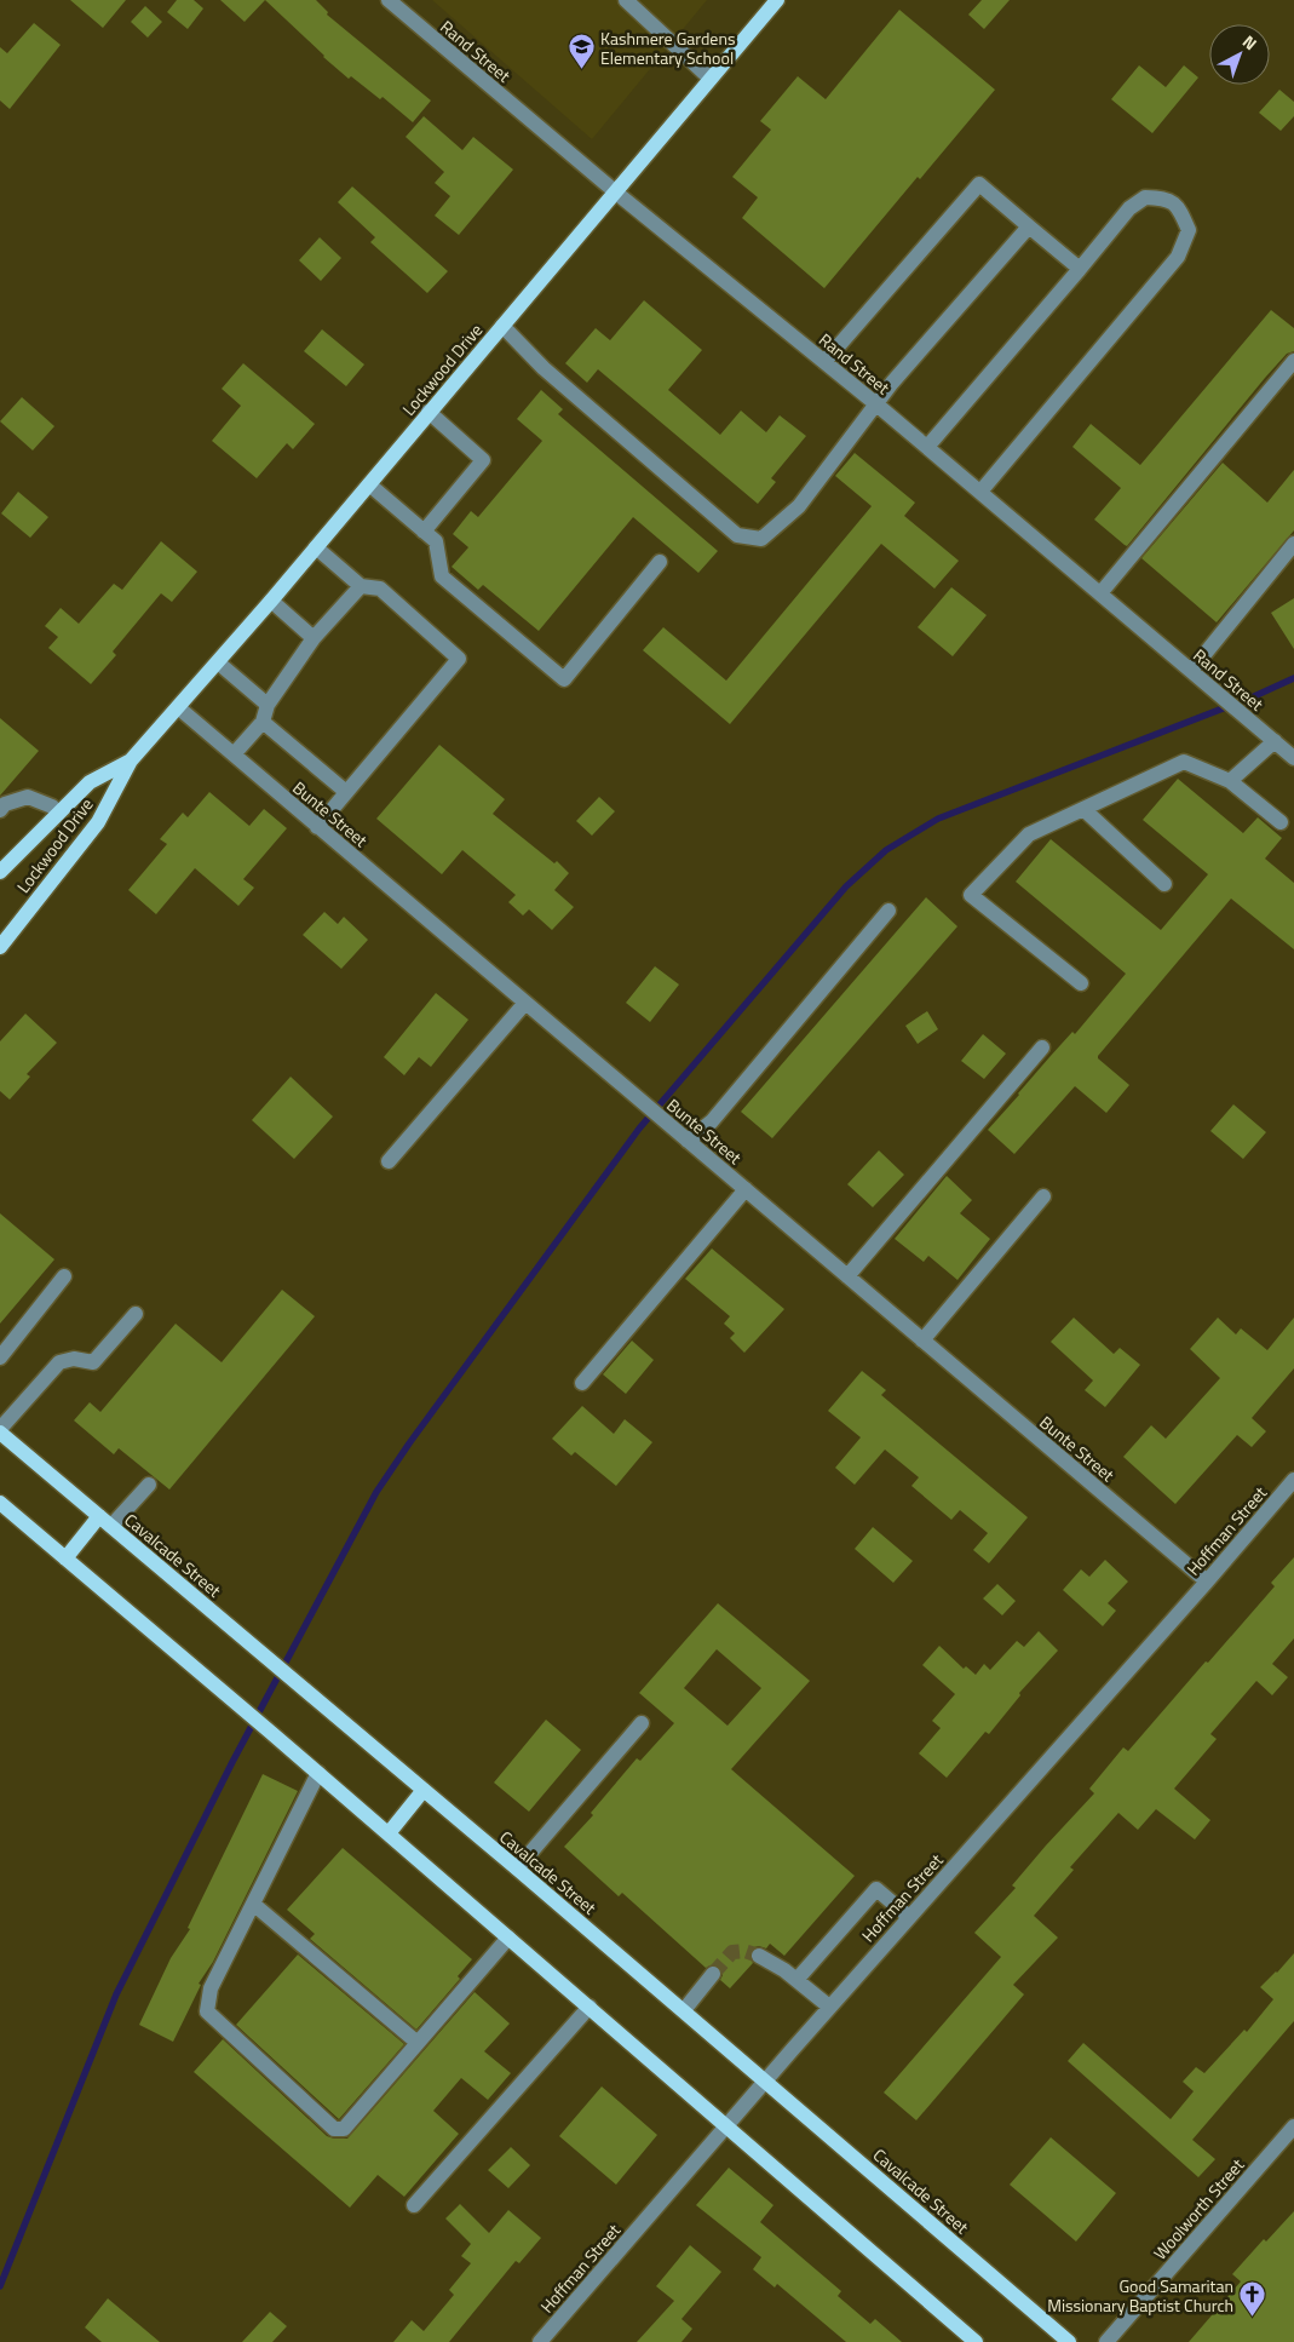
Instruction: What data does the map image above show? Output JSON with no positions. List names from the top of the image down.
{
  "streets": {
    "main road": ["Lockwood Drive", "Cavalcade Street"],
    "street": [
      "Rand Street",
      "Bunte Street",
      "Hoffman Street",
      "Woolworth Street"
    ]
  },
  "crossings": [
    ["Rand Street", "Lockwood Drive"],
    ["Lockwood Drive", "Bunte Street"],
    ["Bunte Street", "Hoffman Street"],
    ["Hoffman Street", "Cavalcade Street"]
  ],
  "places": {
    "school or university": ["Kashmere Gardens Elementary School"],
    "church": ["Good Samaritan Missionary Baptist Church"]
  },
  "north": "top right"
}
